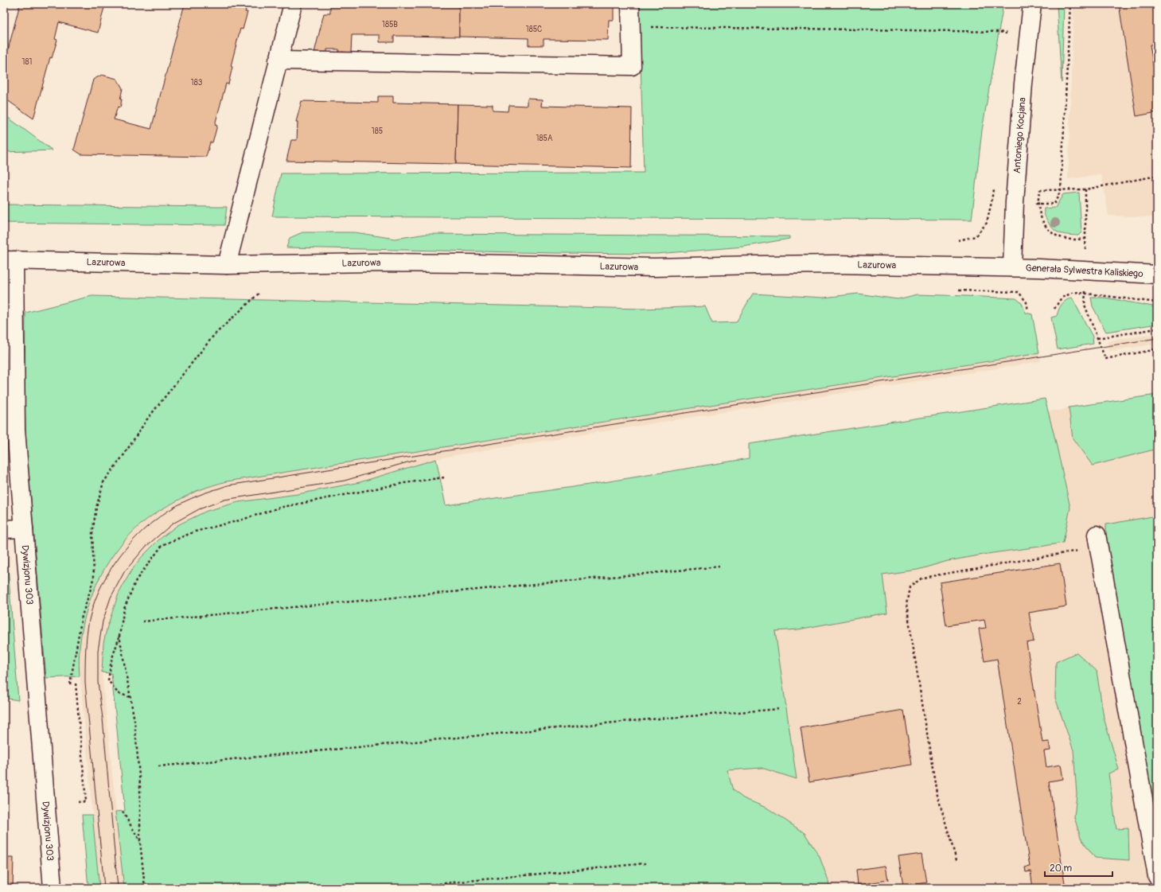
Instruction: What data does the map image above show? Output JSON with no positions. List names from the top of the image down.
{
  "streets": {
    "street": [
      "Antoniego Kocjana",
      "Lazurowa",
      "Generała Sylwestra Kaliskiego",
      "Dywizjonu 303"
    ]
  },
  "crossings": [
    ["Antoniego Kocjana", "Lazurowa"],
    ["Antoniego Kocjana", "Generała Sylwestra Kaliskiego"],
    ["Lazurowa", "Generała Sylwestra Kaliskiego"],
    ["Lazurowa", "Dywizjonu 303"]
  ],
  "house_numbers": [
    "185B",
    "185C",
    "181",
    "183",
    "185",
    "185A",
    "2"
  ],
  "scale_bar": "20 m"
}
